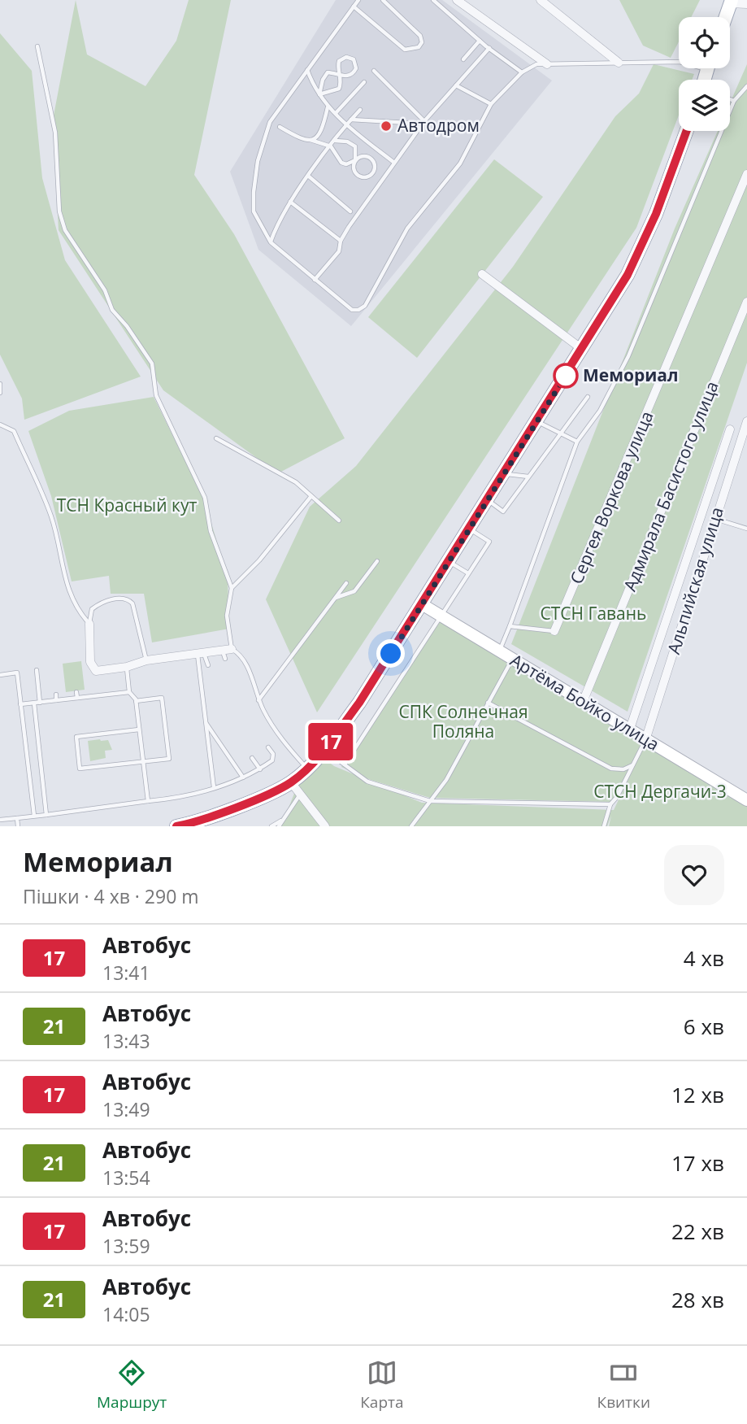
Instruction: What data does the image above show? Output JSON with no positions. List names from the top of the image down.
{
  "streets": {
    "main road": ["Артёма Бойко улица"],
    "street": ["Адмирала Басистого улица", "Сергея Воркова улица", "Альпийская улица"]
  },
  "crossings": [
    ["Адмирала Басистого улица", "Артёма Бойко улица"],
    ["Альпийская улица", "Артёма Бойко улица"]
  ],
  "parks": [
    "ТСН Красный кут",
    "СТСН Гавань",
    "СПК Солнечная Поляна",
    "СТСН Дергачи-3"
  ],
  "places": ["Автодром", "Мемориал"],
  "lines": ["bus line 17"],
  "page": {
    "on_map": "17",
    "heading": ["Мемориал", "Пішки · 4 хв · 290 m"],
    "list": [
      {
        "mark": "17",
        "name": "Автобус",
        "note": "13:41",
        "value": "4 хв"
      },
      {
        "mark": "21",
        "name": "Автобус",
        "note": "13:43",
        "value": "6 хв"
      },
      {
        "mark": "17",
        "name": "Автобус",
        "note": "13:49",
        "value": "12 хв"
      },
      {
        "mark": "21",
        "name": "Автобус",
        "note": "13:54",
        "value": "17 хв"
      },
      {
        "mark": "17",
        "name": "Автобус",
        "note": "13:59",
        "value": "22 хв"
      },
      {
        "mark": "21",
        "name": "Автобус",
        "note": "14:05",
        "value": "28 хв"
      }
    ],
    "tabs": ["Маршрут", "Карта", "Квитки"]
  }
}
